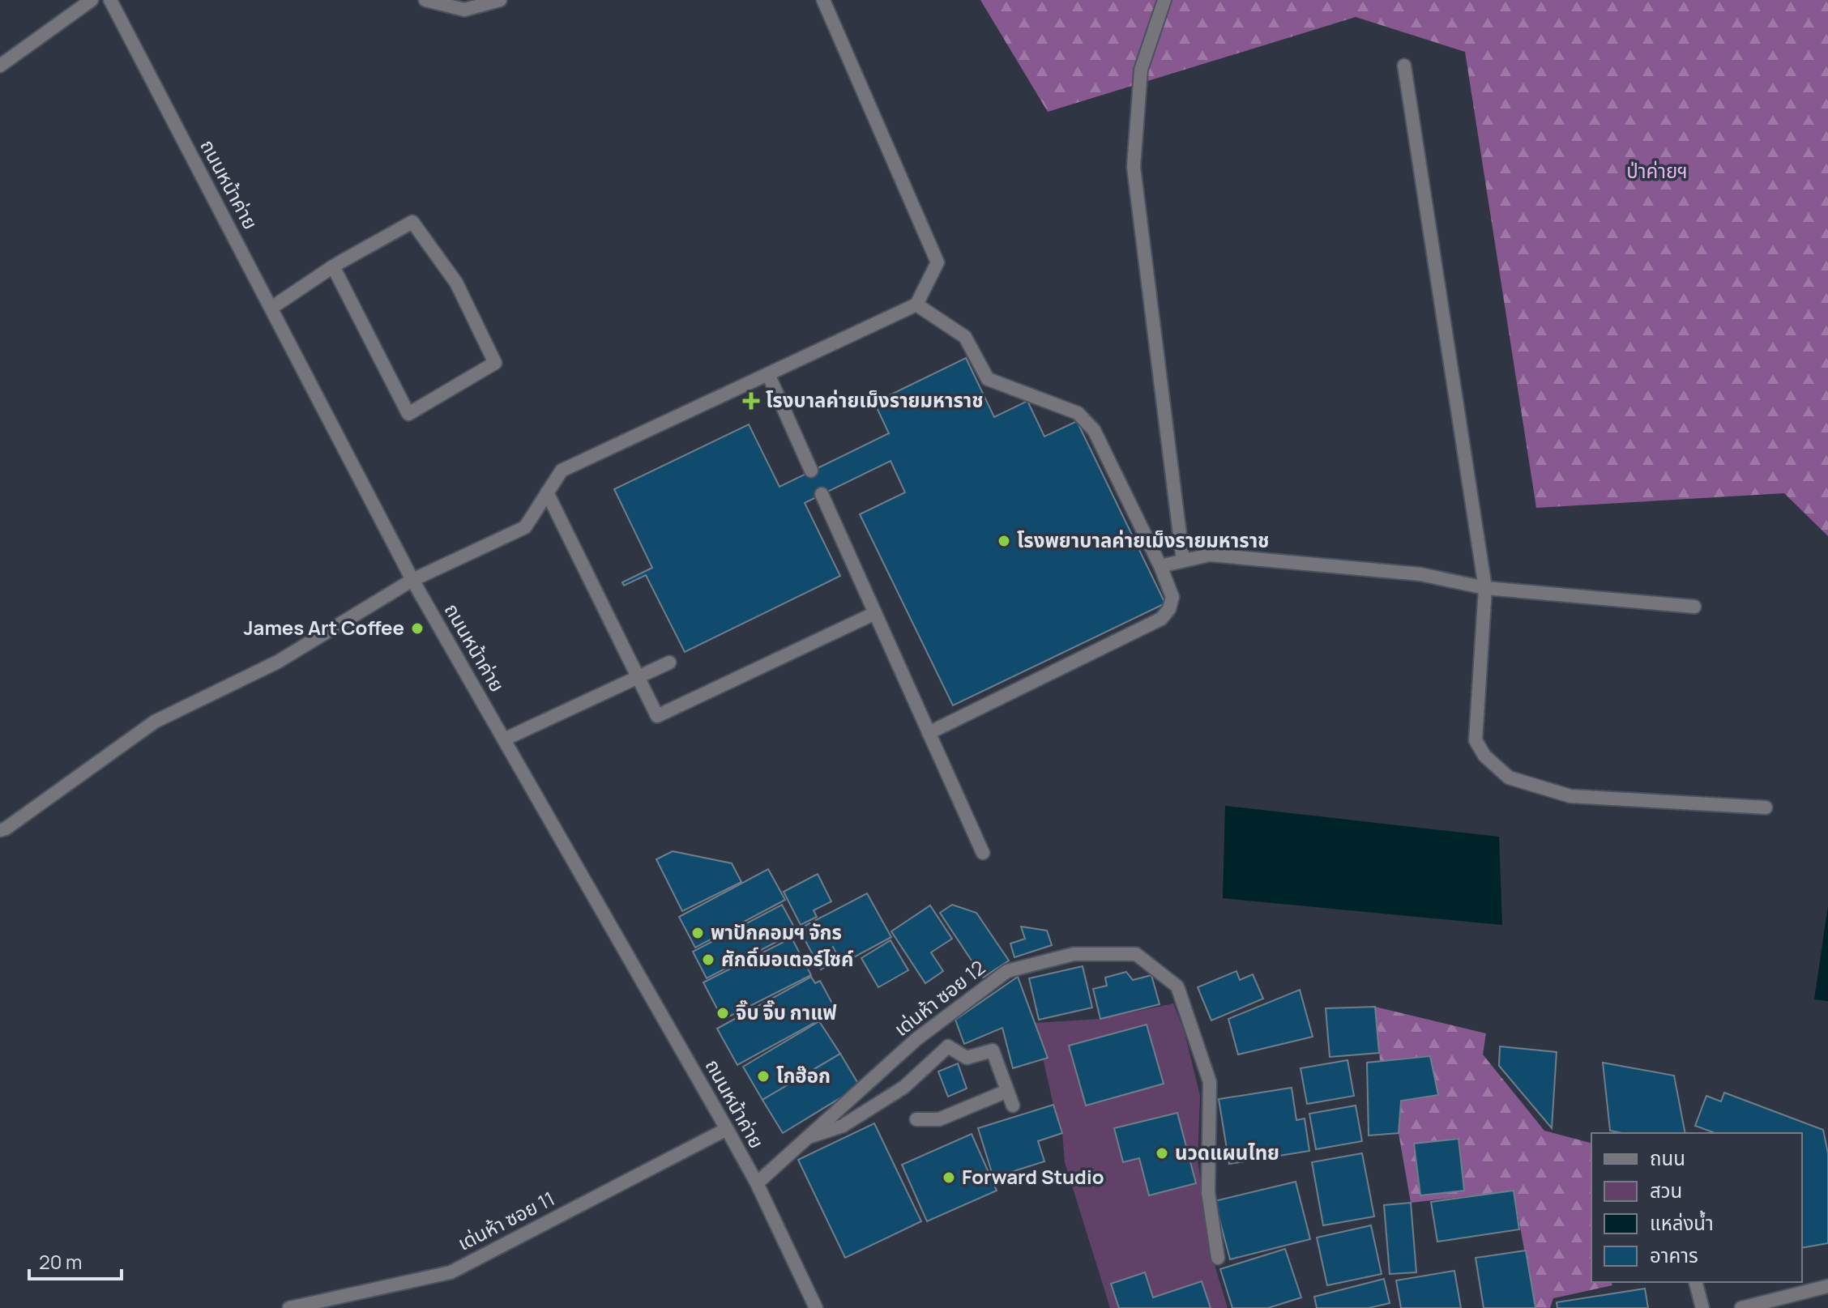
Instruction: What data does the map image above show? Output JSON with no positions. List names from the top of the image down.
{
  "streets": {
    "street": ["ถนนหน้าค่าย", "เด่นห้า ซอย 12", "เด่นห้า ซอย 11"]
  },
  "crossings": [
    ["ถนนหน้าค่าย", "เด่นห้า ซอย 12"],
    ["ถนนหน้าค่าย", "เด่นห้า ซอย 11"]
  ],
  "parks": ["ป่าค่ายฯ"],
  "places": {
    "health": ["โรงบาลค่ายเม็งรายมหาราช"],
    "other": [
      "โรงพยาบาลค่ายเม็งรายมหาราช",
      "James Art Coffee",
      "พาปักคอมฯ จักร",
      "ศักดิ์มอเตอร์ไซค์",
      "จิ๊บ จิ๊บ กาแฟ",
      "โกฮ๊อก",
      "นวดแผนไทย",
      "Forward Studio"
    ]
  },
  "legend": [
    "ถนน",
    "สวน",
    "แหล่งน้ำ",
    "อาคาร"
  ],
  "scale_bar": "20 m"
}
